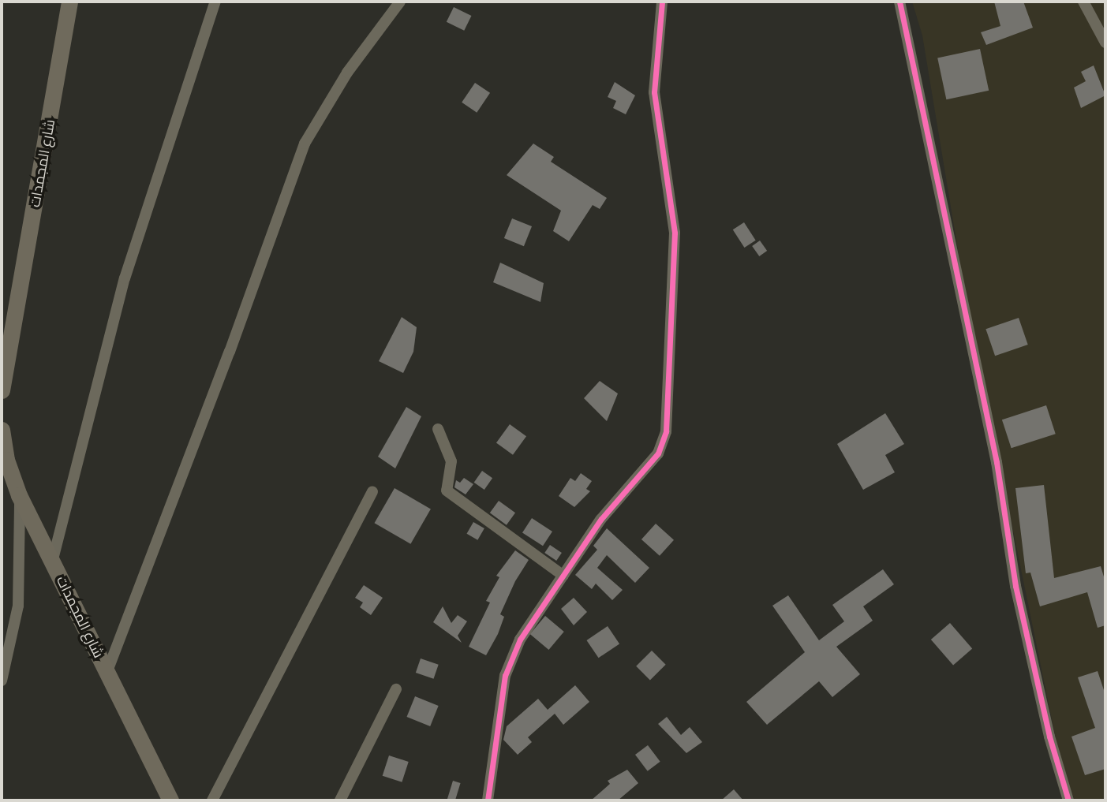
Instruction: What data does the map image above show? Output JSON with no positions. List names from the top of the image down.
{
  "streets": {
    "main road": ["شارع المجمدات"]
  }
}
